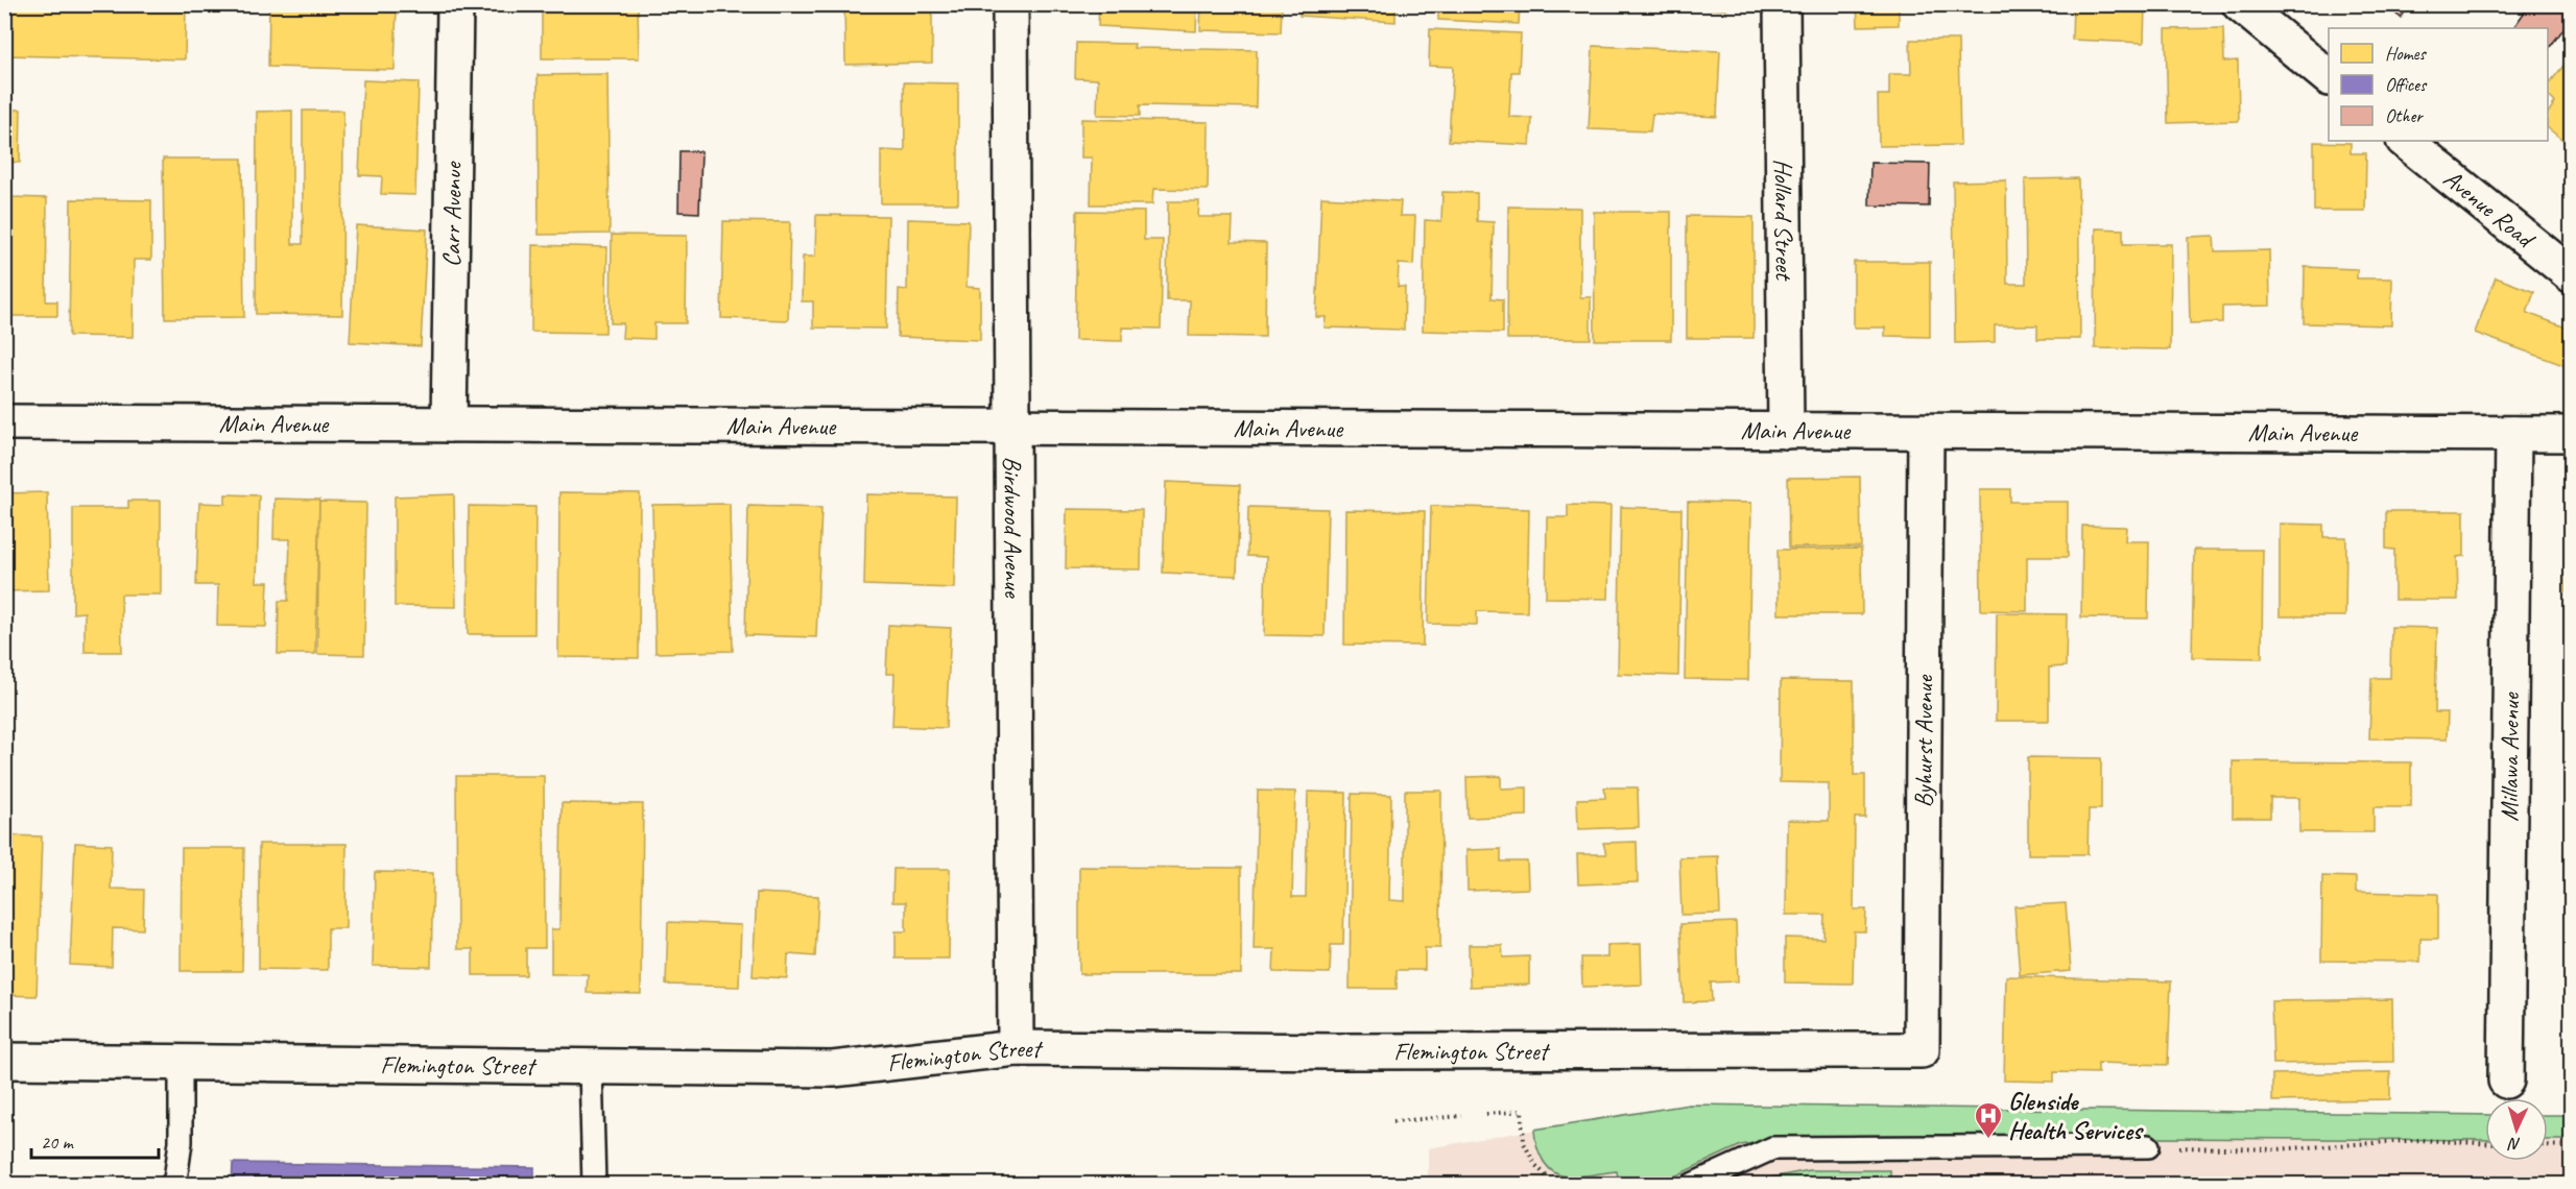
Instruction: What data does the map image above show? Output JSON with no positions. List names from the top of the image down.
{
  "streets": {
    "street": [
      "Avenue Road",
      "Carr Avenue",
      "Hollard Street",
      "Main Avenue",
      "Birdwood Avenue",
      "Byhurst Avenue",
      "Millawa Avenue",
      "Flemington Street"
    ]
  },
  "crossings": [
    ["Carr Avenue", "Main Avenue"],
    ["Hollard Street", "Main Avenue"],
    ["Main Avenue", "Birdwood Avenue"],
    ["Main Avenue", "Byhurst Avenue"],
    ["Main Avenue", "Millawa Avenue"],
    ["Birdwood Avenue", "Flemington Street"],
    ["Byhurst Avenue", "Flemington Street"]
  ],
  "places": {
    "hospital": ["Glenside Health Services"]
  },
  "legend": ["Homes", "Offices", "Other"],
  "scale_bar": "20 m",
  "north": "bottom"
}
